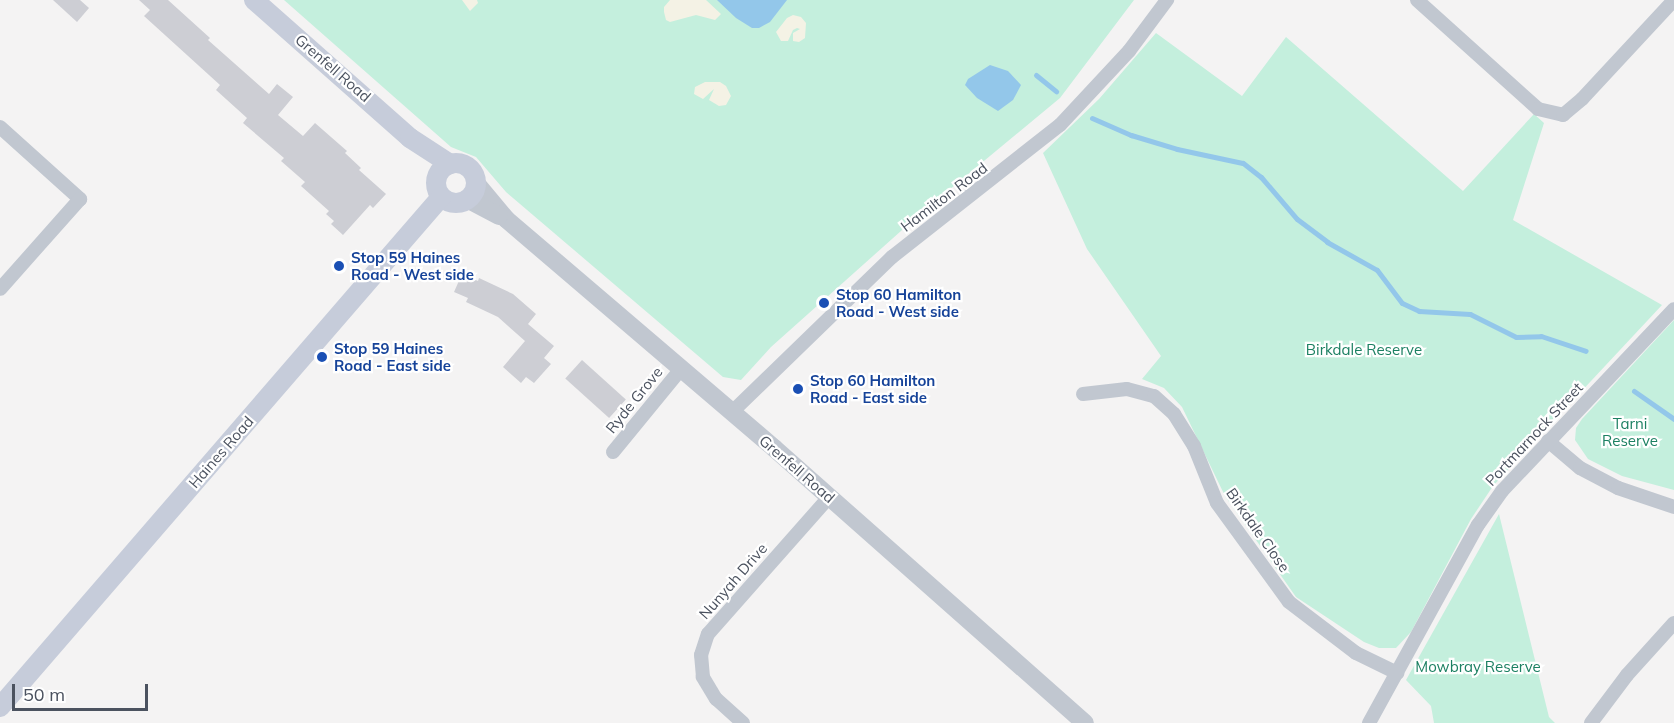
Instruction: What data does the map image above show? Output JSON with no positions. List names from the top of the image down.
{
  "streets": {
    "main road": ["Grenfell Road", "Haines Road"],
    "street": [
      "Hamilton Road",
      "Ryde Grove",
      "Portmarnock Street",
      "Birkdale Close",
      "Nunyah Drive"
    ]
  },
  "crossings": [
    ["Grenfell Road", "Hamilton Road"],
    ["Grenfell Road", "Ryde Grove"],
    ["Grenfell Road", "Haines Road"],
    ["Grenfell Road", "Nunyah Drive"],
    ["Portmarnock Street", "Birkdale Close"]
  ],
  "parks": ["Birkdale Reserve", "Tarni Reserve", "Mowbray Reserve"],
  "places": [
    "Stop 59 Haines Road - West side",
    "Stop 60 Hamilton Road - West side",
    "Stop 59 Haines Road - East side",
    "Stop 60 Hamilton Road - East side"
  ],
  "scale_bar": "50 m"
}
